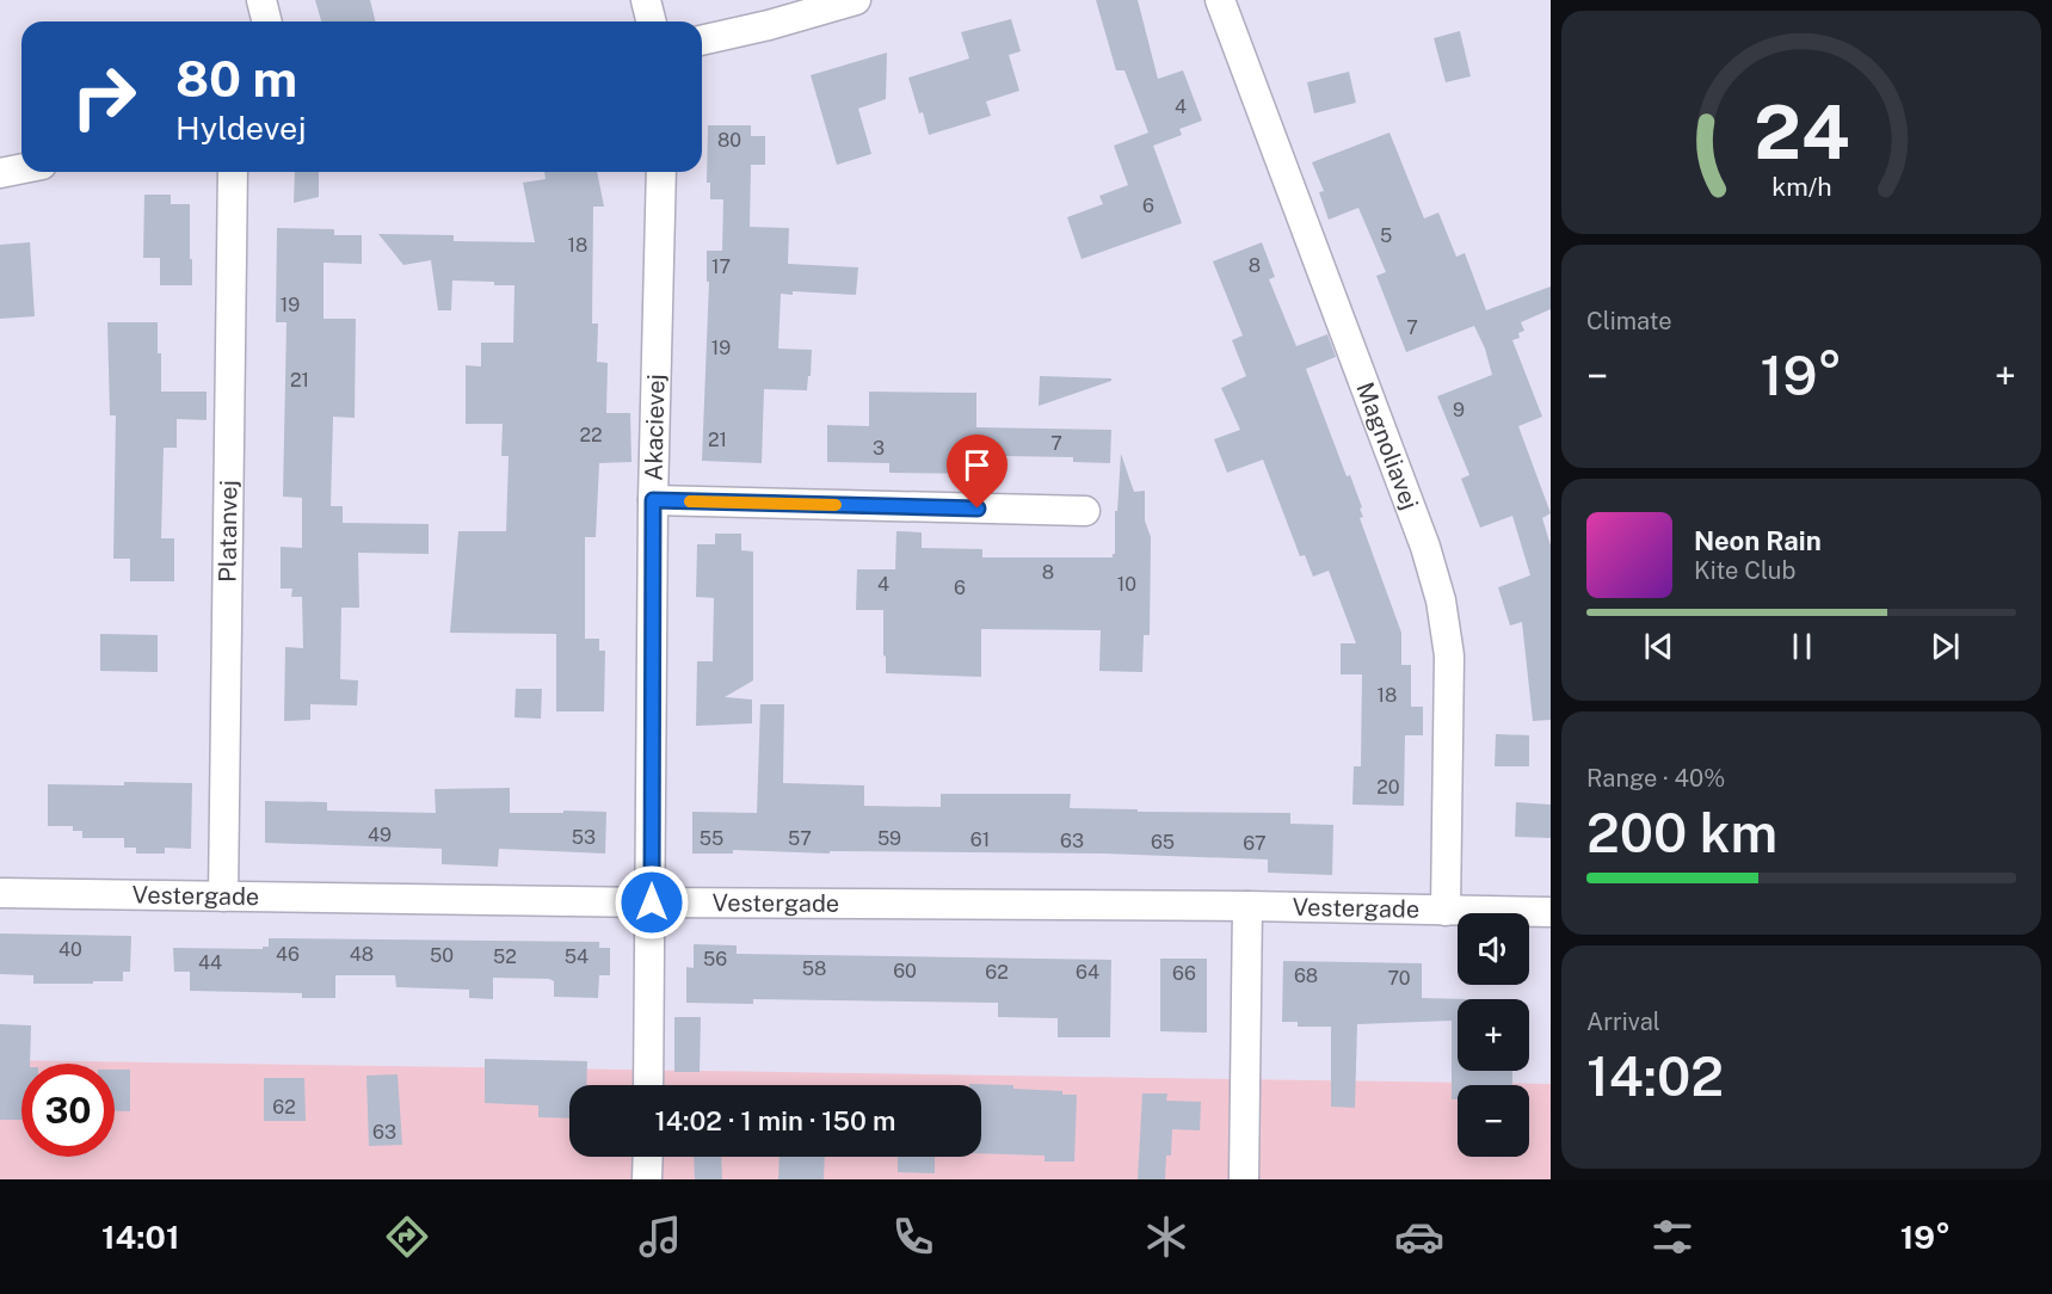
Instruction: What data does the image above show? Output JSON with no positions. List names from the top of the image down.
{
  "streets": {
    "street": [
      "Akacievej",
      "Magnoliavej",
      "Platanvej",
      "Vestergade"
    ]
  },
  "crossings": [
    ["Akacievej", "Vestergade"],
    ["Magnoliavej", "Vestergade"],
    ["Platanvej", "Vestergade"]
  ],
  "house_numbers": [
    "4",
    "80",
    "6",
    "5",
    "18",
    "8",
    "17",
    "19",
    "7",
    "19",
    "21",
    "9",
    "22",
    "21",
    "7",
    "3",
    "8",
    "4",
    "10",
    "6",
    "18",
    "20",
    "49",
    "53",
    "55",
    "57",
    "59",
    "61",
    "63",
    "65",
    "67",
    "40",
    "46",
    "48",
    "50",
    "52",
    "54",
    "56",
    "44",
    "58",
    "60",
    "62",
    "64",
    "66",
    "68",
    "70",
    "62",
    "63"
  ],
  "page": {
    "turn": ["80 m", "Hyldevej"],
    "tile": [
      "Climate",
      ["Range · 40%", "200 km"],
      ["Arrival", "14:02"]
    ],
    "heat": ["−", "19°", "+"],
    "song": ["Neon Rain", "Kite Club"],
    "map_buttons": ["+", "−"],
    "limit": "30",
    "trip": "14:02 · 1 min · 150 m",
    "tabs": ["14:01", "19°"],
    "gauge": ["24", "km/h"]
  }
}
